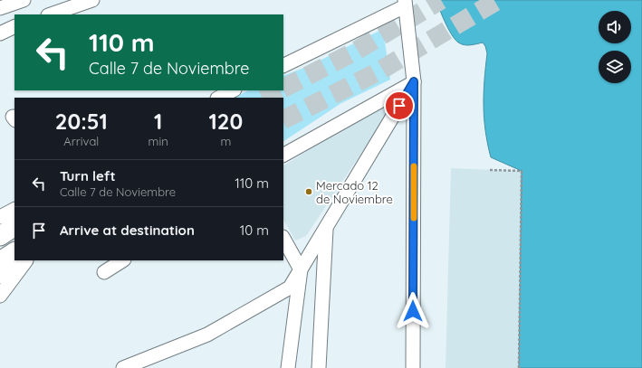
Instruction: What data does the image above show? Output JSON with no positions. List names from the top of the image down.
{
  "places": ["Mercado 12 de Noviembre"],
  "page": {
    "turn": ["110 m", "Calle 7 de Noviembre"],
    "eta": [
      "20:51",
      "Arrival",
      "1",
      "min",
      "120",
      "m"
    ],
    "list": [
      {
        "name": "Turn left",
        "note": "Calle 7 de Noviembre",
        "value": "110 m"
      },
      {
        "name": "Arrive at destination",
        "value": "10 m"
      }
    ]
  }
}
